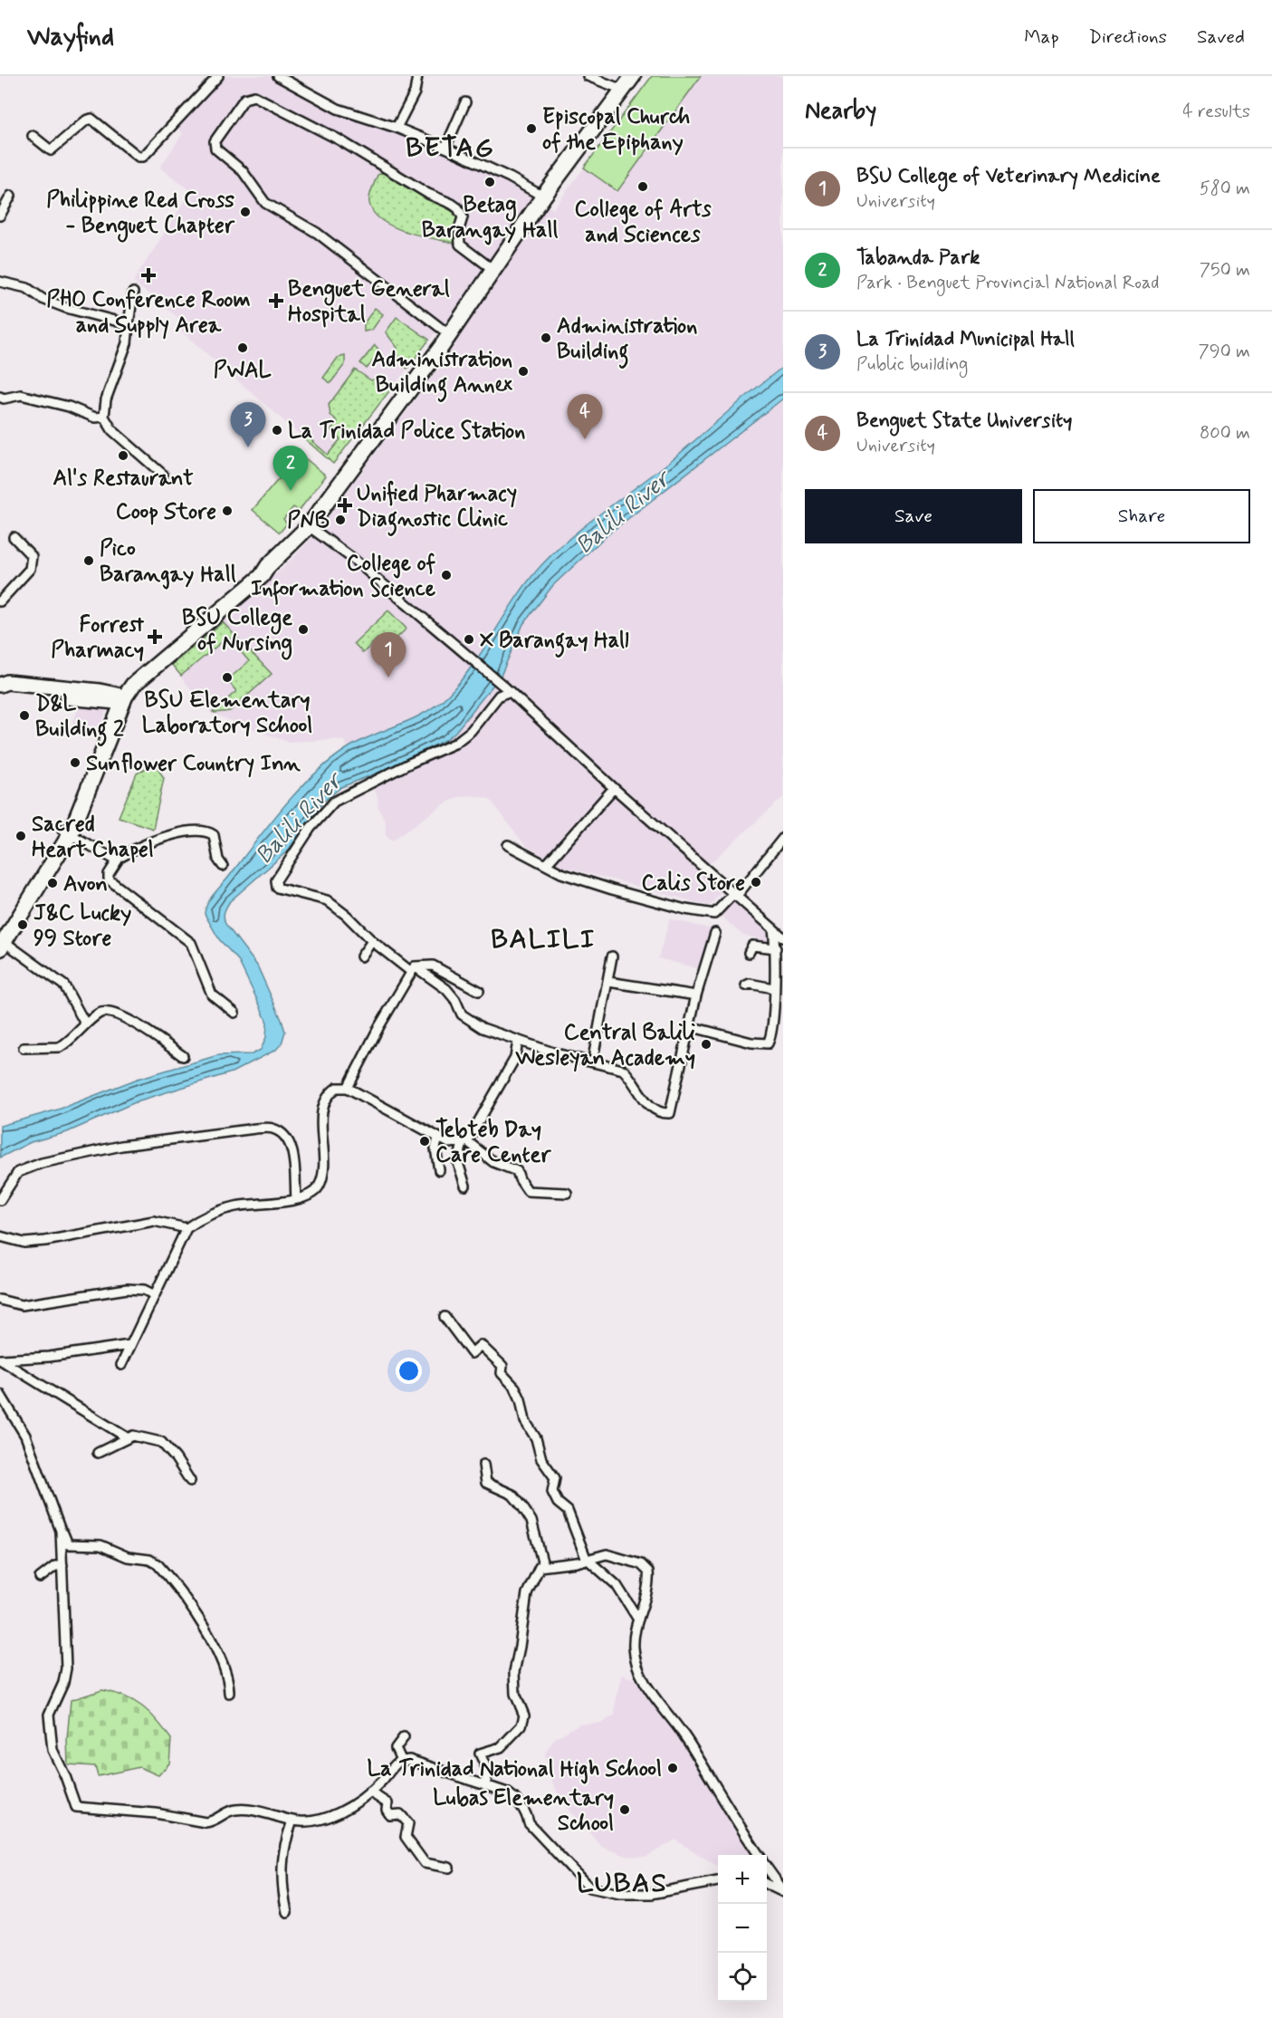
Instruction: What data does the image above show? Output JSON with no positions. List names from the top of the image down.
{
  "districts": ["BETAG", "BALILI", "LUBAS"],
  "water": ["Balili River"],
  "places": {
    "other": [
      "Episcopal Church of the Epiphany",
      "Betag Barangay Hall",
      "College of Arts and Sciences",
      "Philippine Red Cross - Benguet Chapter",
      "Administration Building",
      "PWAL",
      "Administration Building Annex",
      "La Trinidad Police Station",
      "Al's Restaurant",
      "Coop Store",
      "PNB",
      "Pico Barangay Hall",
      "College of Information Science",
      "BSU College of Nursing",
      "X Barangay Hall",
      "BSU Elementary Laboratory School",
      "D&L Building 2",
      "Sunflower Country Inn",
      "Sacred Heart Chapel",
      "Calis Store",
      "Avon",
      "J&C Lucky 99 Store",
      "Central Balili Wesleyan Academy",
      "Tebteb Day Care Center",
      "La Trinidad National High School",
      "Lubas Elementary School"
    ],
    "health": [
      "PHO Conference Room and Supply Area",
      "Benguet General Hospital",
      "Unified Pharmacy Diagnostic Clinic",
      "Forrest Pharmacy"
    ]
  },
  "page": {
    "header": "Wayfind",
    "nav": ["Map", "Directions", "Saved"],
    "heading": ["Nearby", "4 results"],
    "list": [
      {
        "mark": "1",
        "name": "BSU College of Veterinary Medicine",
        "note": "University",
        "value": "580 m"
      },
      {
        "mark": "2",
        "name": "Tabanda Park",
        "note": "Park · Benguet Provincial National Road",
        "value": "750 m"
      },
      {
        "mark": "3",
        "name": "La Trinidad Municipal Hall",
        "note": "Public building",
        "value": "790 m"
      },
      {
        "mark": "4",
        "name": "Benguet State University",
        "note": "University",
        "value": "800 m"
      }
    ],
    "pins": [
      "4",
      "3",
      "2",
      "1"
    ],
    "buttons": ["Save", "Share"],
    "map_buttons": ["+", "−"]
  }
}
